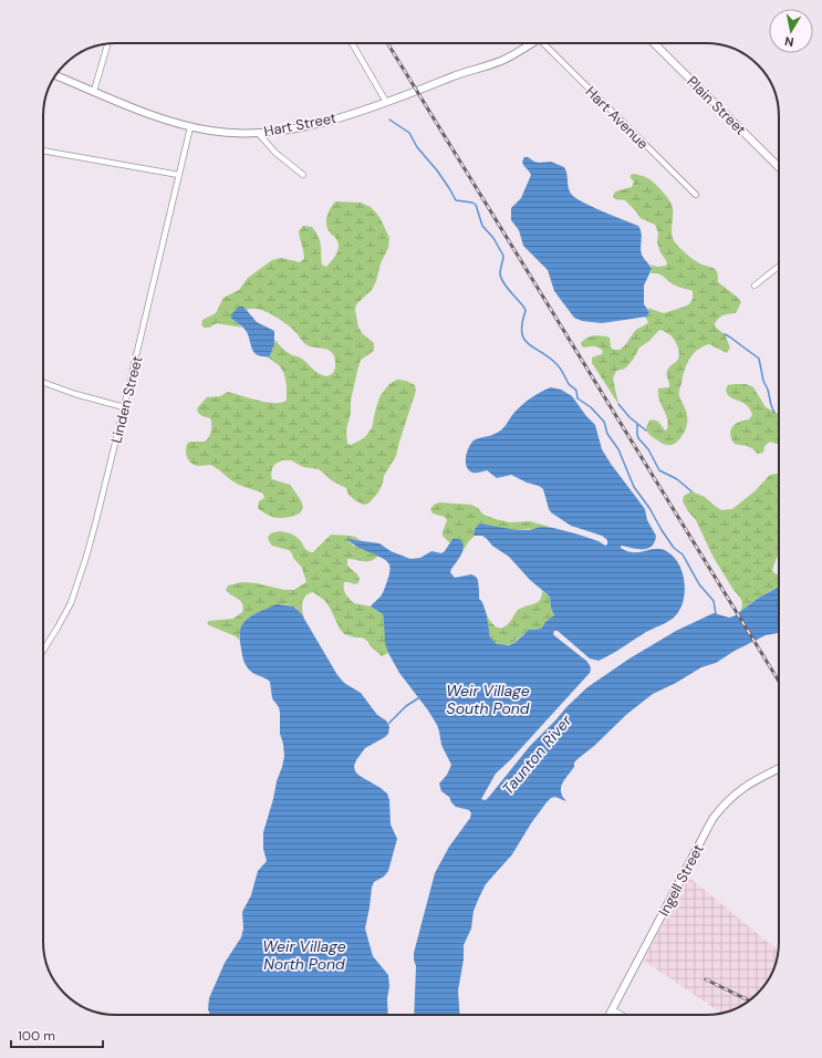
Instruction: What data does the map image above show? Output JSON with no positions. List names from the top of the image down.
{
  "streets": {
    "main road": ["Plain Street", "Hart Street", "Ingell Street"],
    "street": ["Hart Avenue", "Linden Street"]
  },
  "crossings": [
    ["Hart Street", "Linden Street"]
  ],
  "water": ["Weir Village South Pond", "Taunton River", "Weir Village North Pond"],
  "scale_bar": "100 m",
  "north": "bottom"
}
